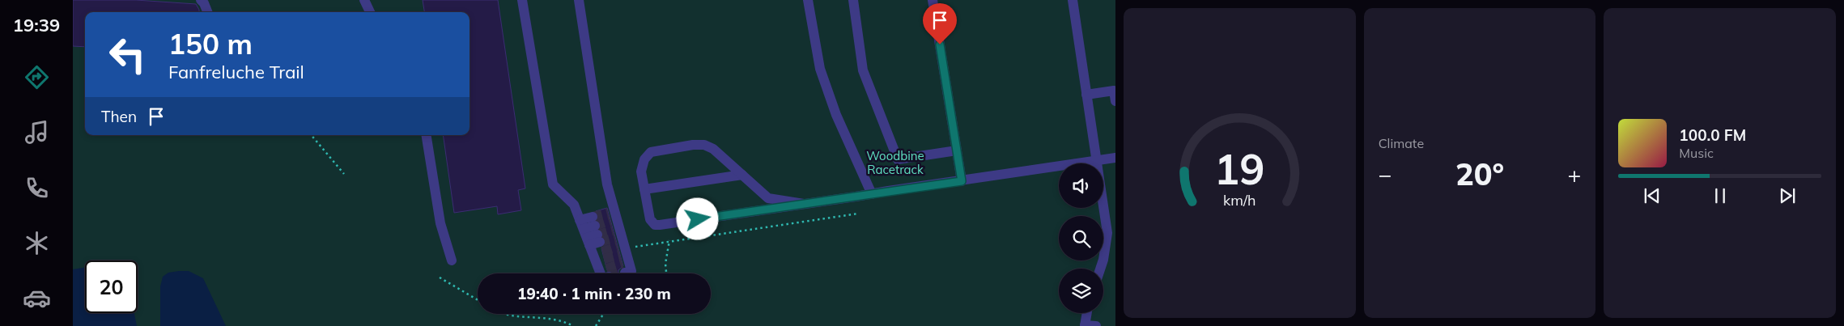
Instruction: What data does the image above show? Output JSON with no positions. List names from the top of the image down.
{
  "parks": ["Woodbine Racetrack"],
  "page": {
    "tabs": "19:39",
    "tile": "Climate",
    "turn": ["150 m", "Fanfreluche Trail"],
    "then": "Then",
    "song": ["100.0 FM", "Music"],
    "heat": ["−", "20°", "+"],
    "limit": "20",
    "trip": "19:40 · 1 min · 230 m",
    "gauge": ["19", "km/h"]
  }
}
